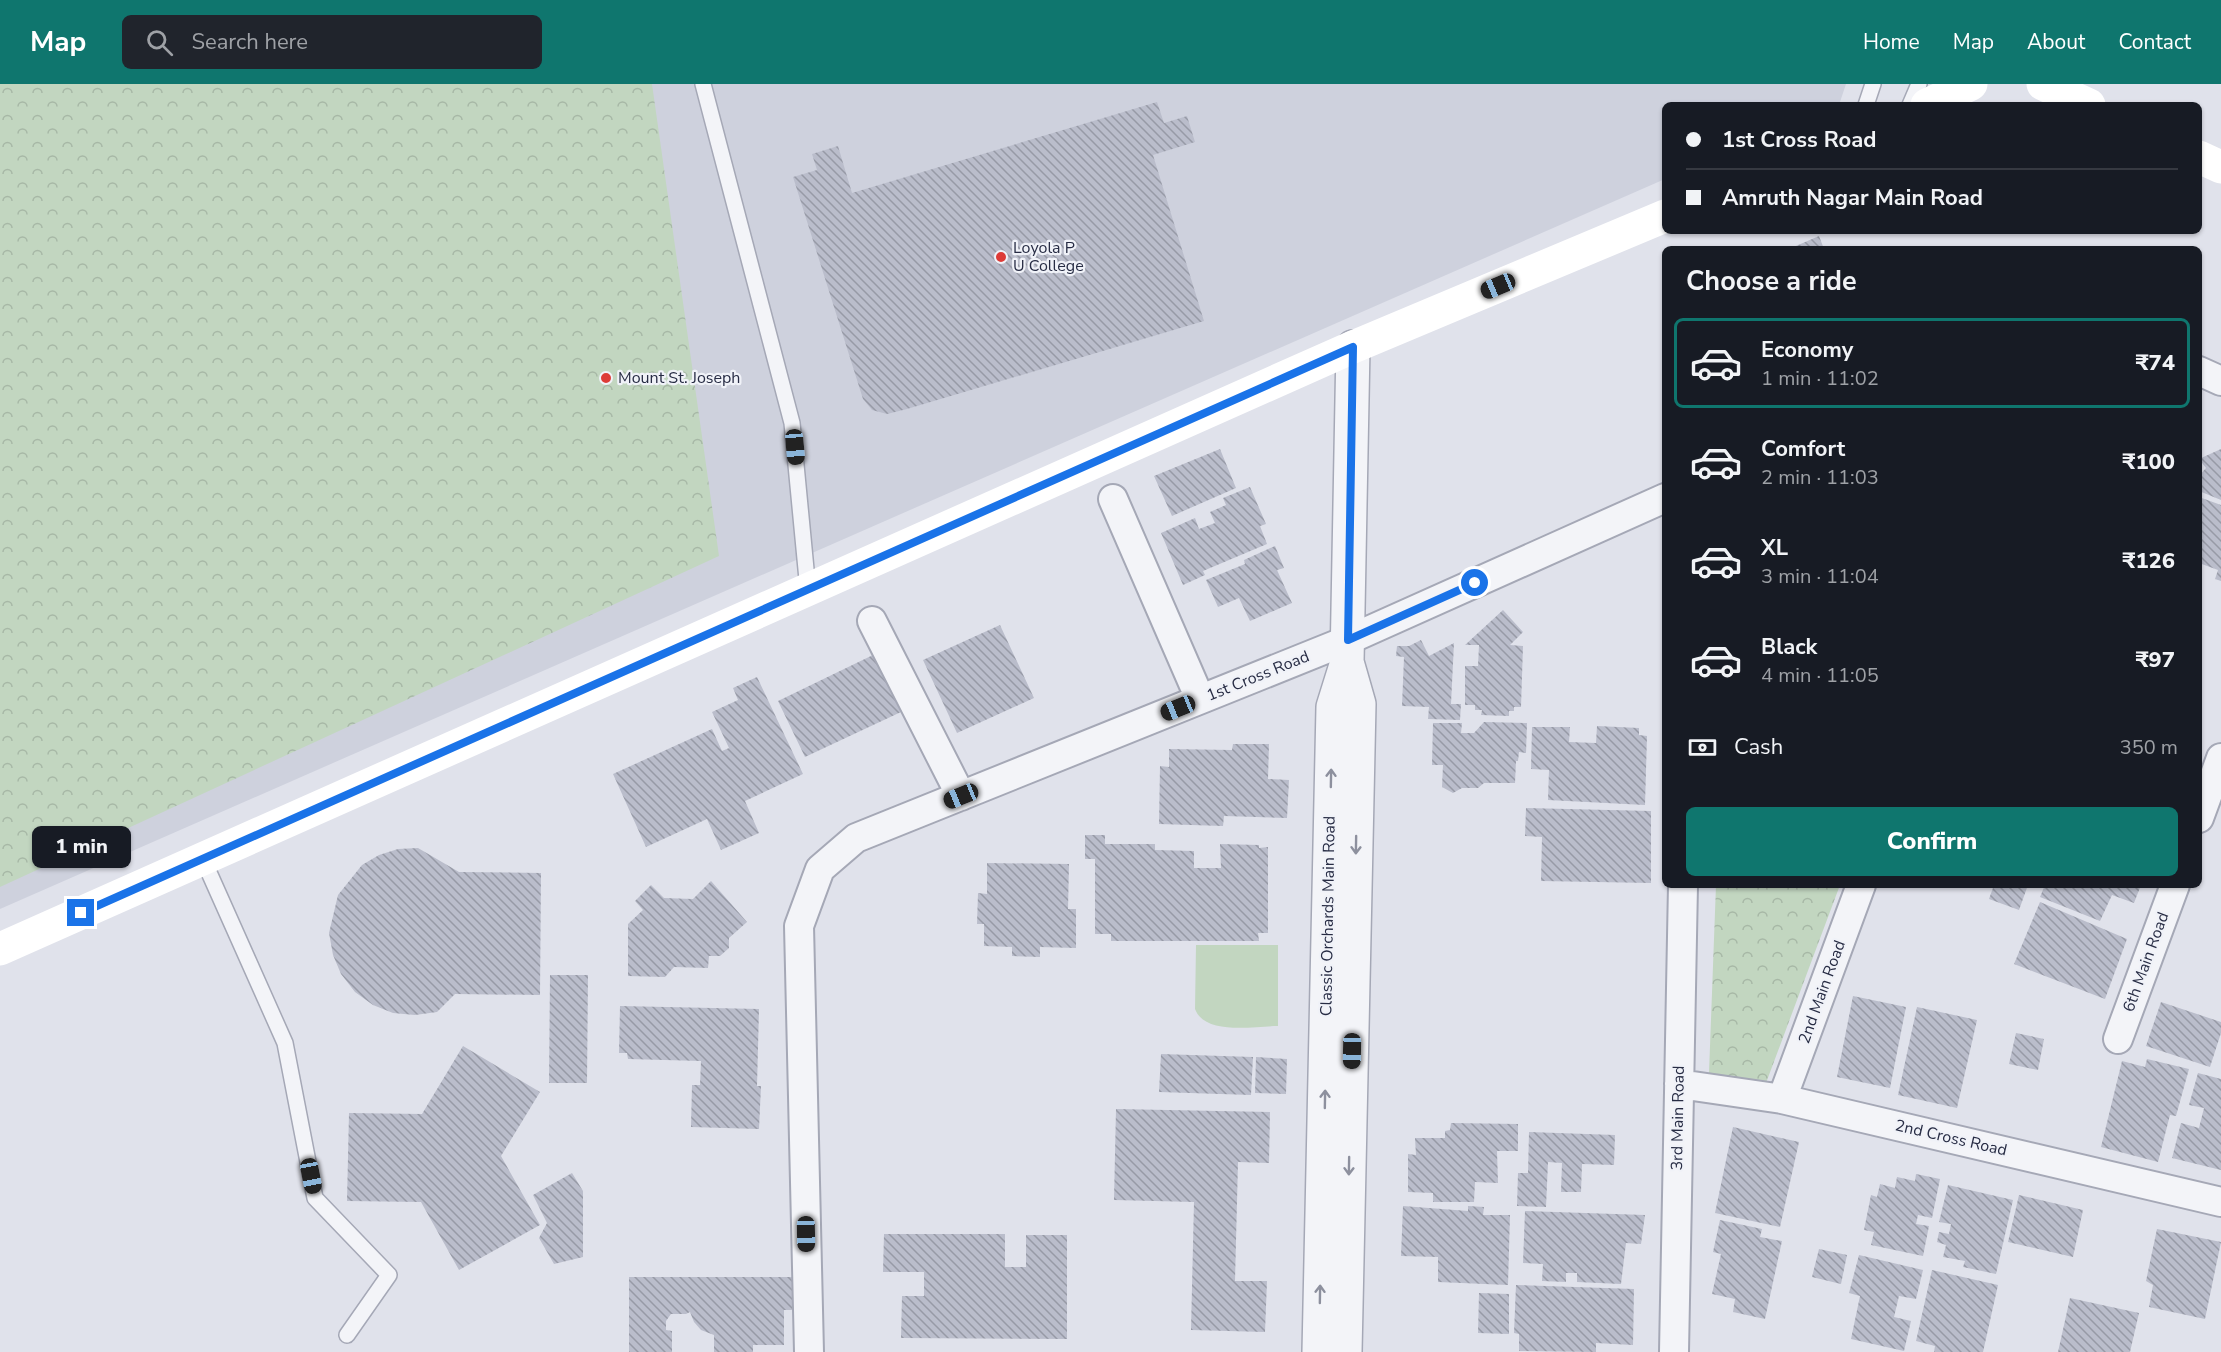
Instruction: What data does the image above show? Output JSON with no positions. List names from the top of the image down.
{
  "streets": {
    "street": [
      "1st Cross Road",
      "Classic Orchards Main Road",
      "6th Main Road",
      "2nd Main Road",
      "3rd Main Road",
      "2nd Cross Road"
    ]
  },
  "crossings": [
    ["1st Cross Road", "Classic Orchards Main Road"],
    ["2nd Main Road", "2nd Cross Road"],
    ["3rd Main Road", "2nd Cross Road"]
  ],
  "places": ["Loyola P U College", "Mount St. Joseph"],
  "page": {
    "header": "Map",
    "search": "Search here",
    "nav": [
      "Home",
      "Map",
      "About",
      "Contact"
    ],
    "banner": ["1st Cross Road", "Amruth Nagar Main Road"],
    "heading": "Choose a ride",
    "list": [
      {
        "name": "Economy",
        "note": "1 min · 11:02",
        "value": "₹74"
      },
      {
        "name": "Comfort",
        "note": "2 min · 11:03",
        "value": "₹100"
      },
      {
        "name": "XL",
        "note": "3 min · 11:04",
        "value": "₹126"
      },
      {
        "name": "Black",
        "note": "4 min · 11:05",
        "value": "₹97"
      }
    ],
    "pay": ["Cash", "350 m"],
    "buttons": "Confirm",
    "bubble": "1 min"
  }
}
